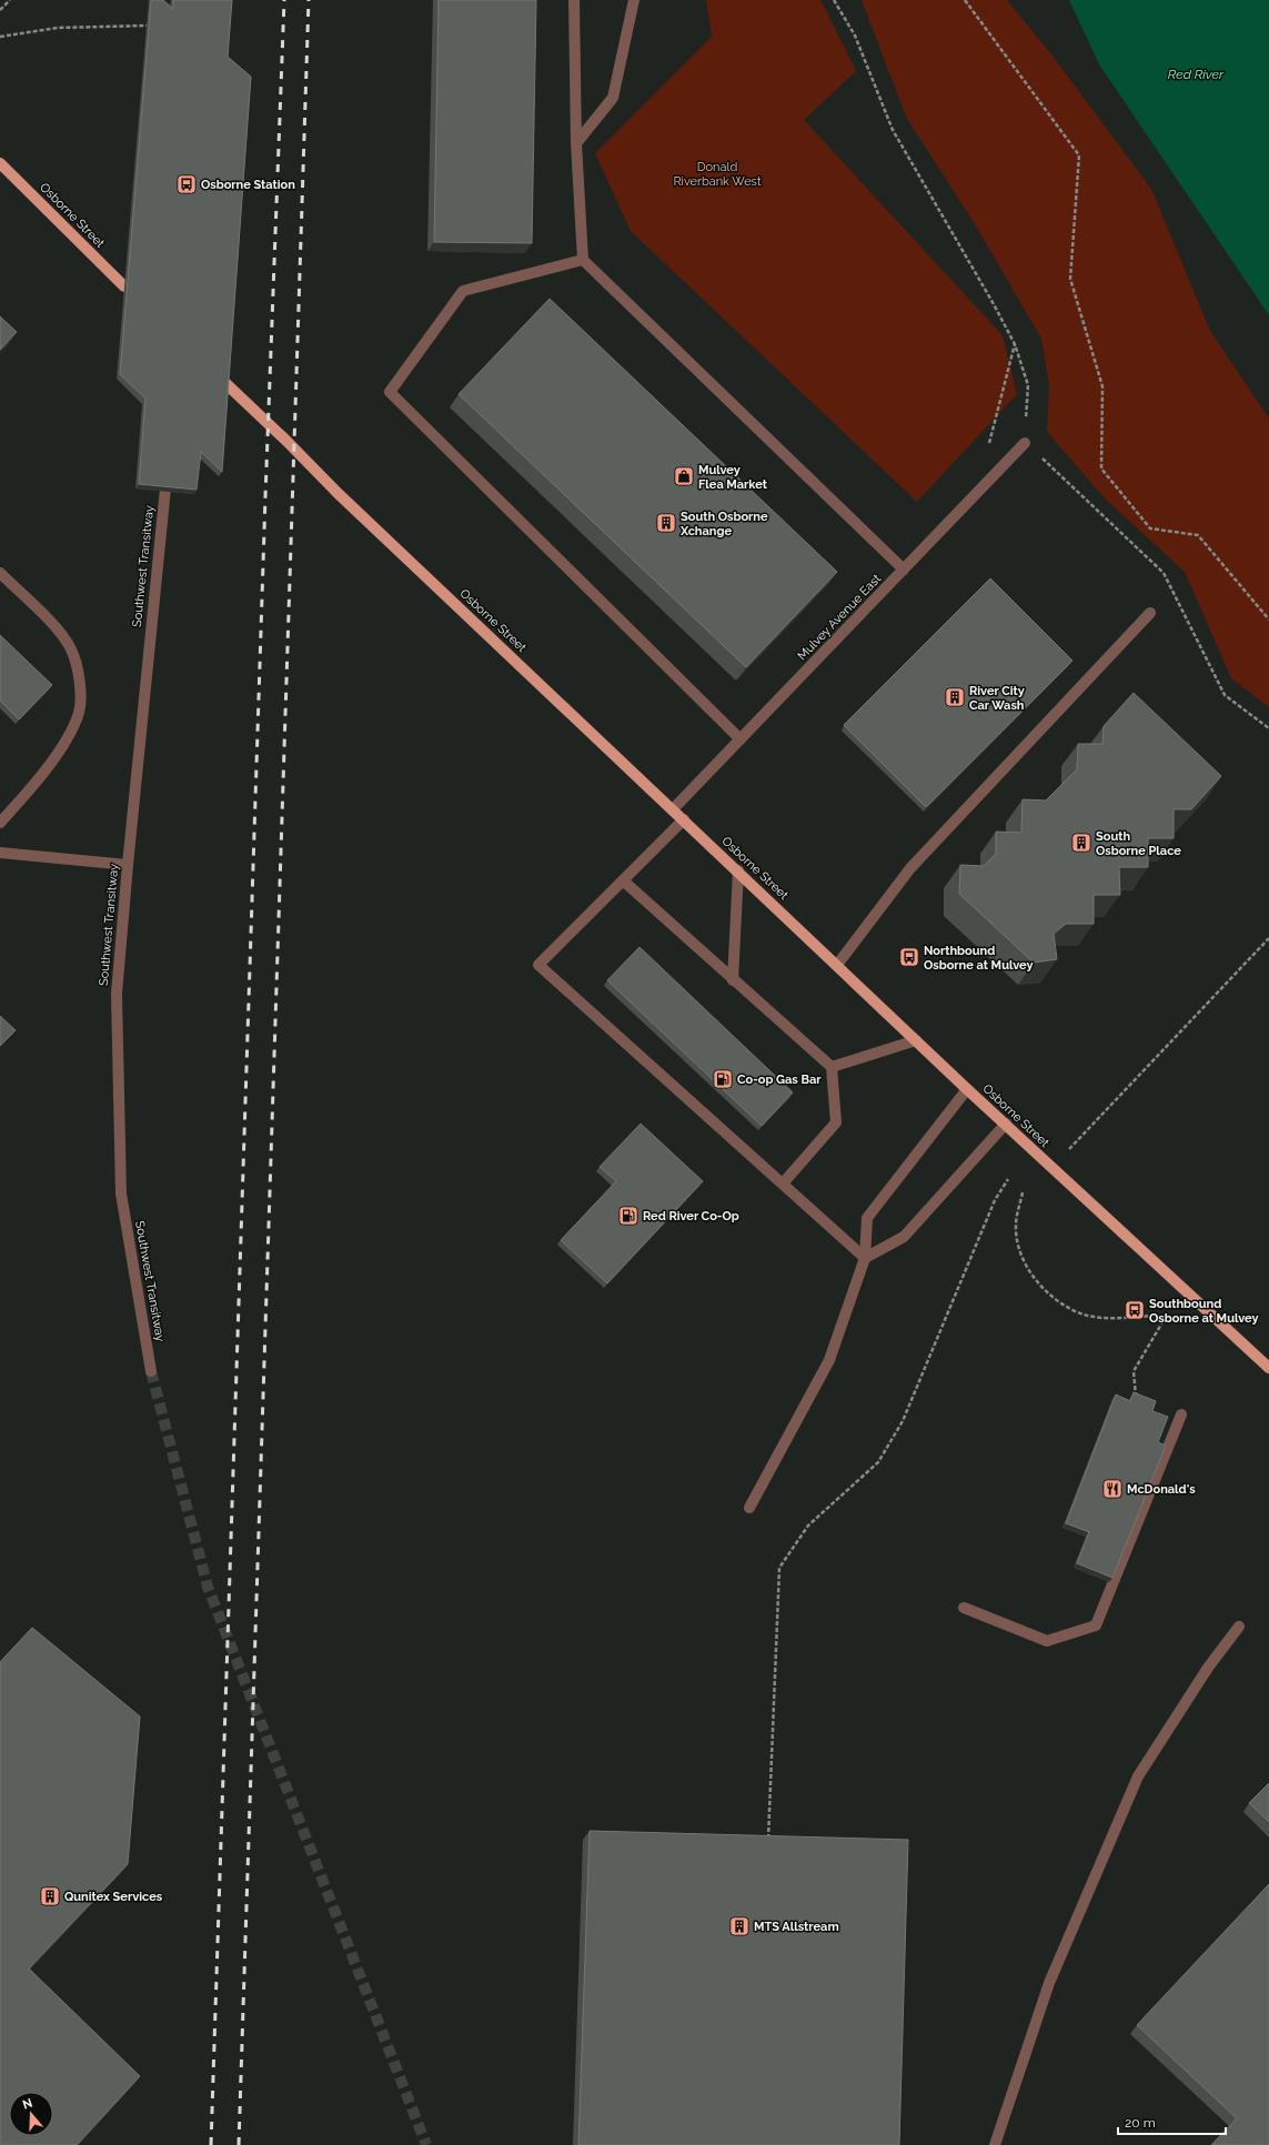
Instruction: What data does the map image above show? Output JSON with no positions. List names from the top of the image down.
{
  "streets": {
    "main road": ["Osborne Street"],
    "street": ["Southwest Transitway", "Mulvey Avenue East"]
  },
  "crossings": [
    ["Osborne Street", "Mulvey Avenue East"]
  ],
  "water": ["Red River"],
  "parks": ["Donald Riverbank West"],
  "places": {
    "bus stop": ["Osborne Station", "Northbound Osborne at Mulvey", "Southbound Osborne at Mulvey"],
    "shop": ["Mulvey Flea Market"],
    "building": [
      "South Osborne Xchange",
      "River City Car Wash",
      "South Osborne Place",
      "Qunitex Services",
      "MTS Allstream"
    ],
    "fuel station": ["Co-op Gas Bar", "Red River Co-Op"],
    "restaurant": ["McDonald's"]
  },
  "scale_bar": "20 m",
  "north": "top"
}
